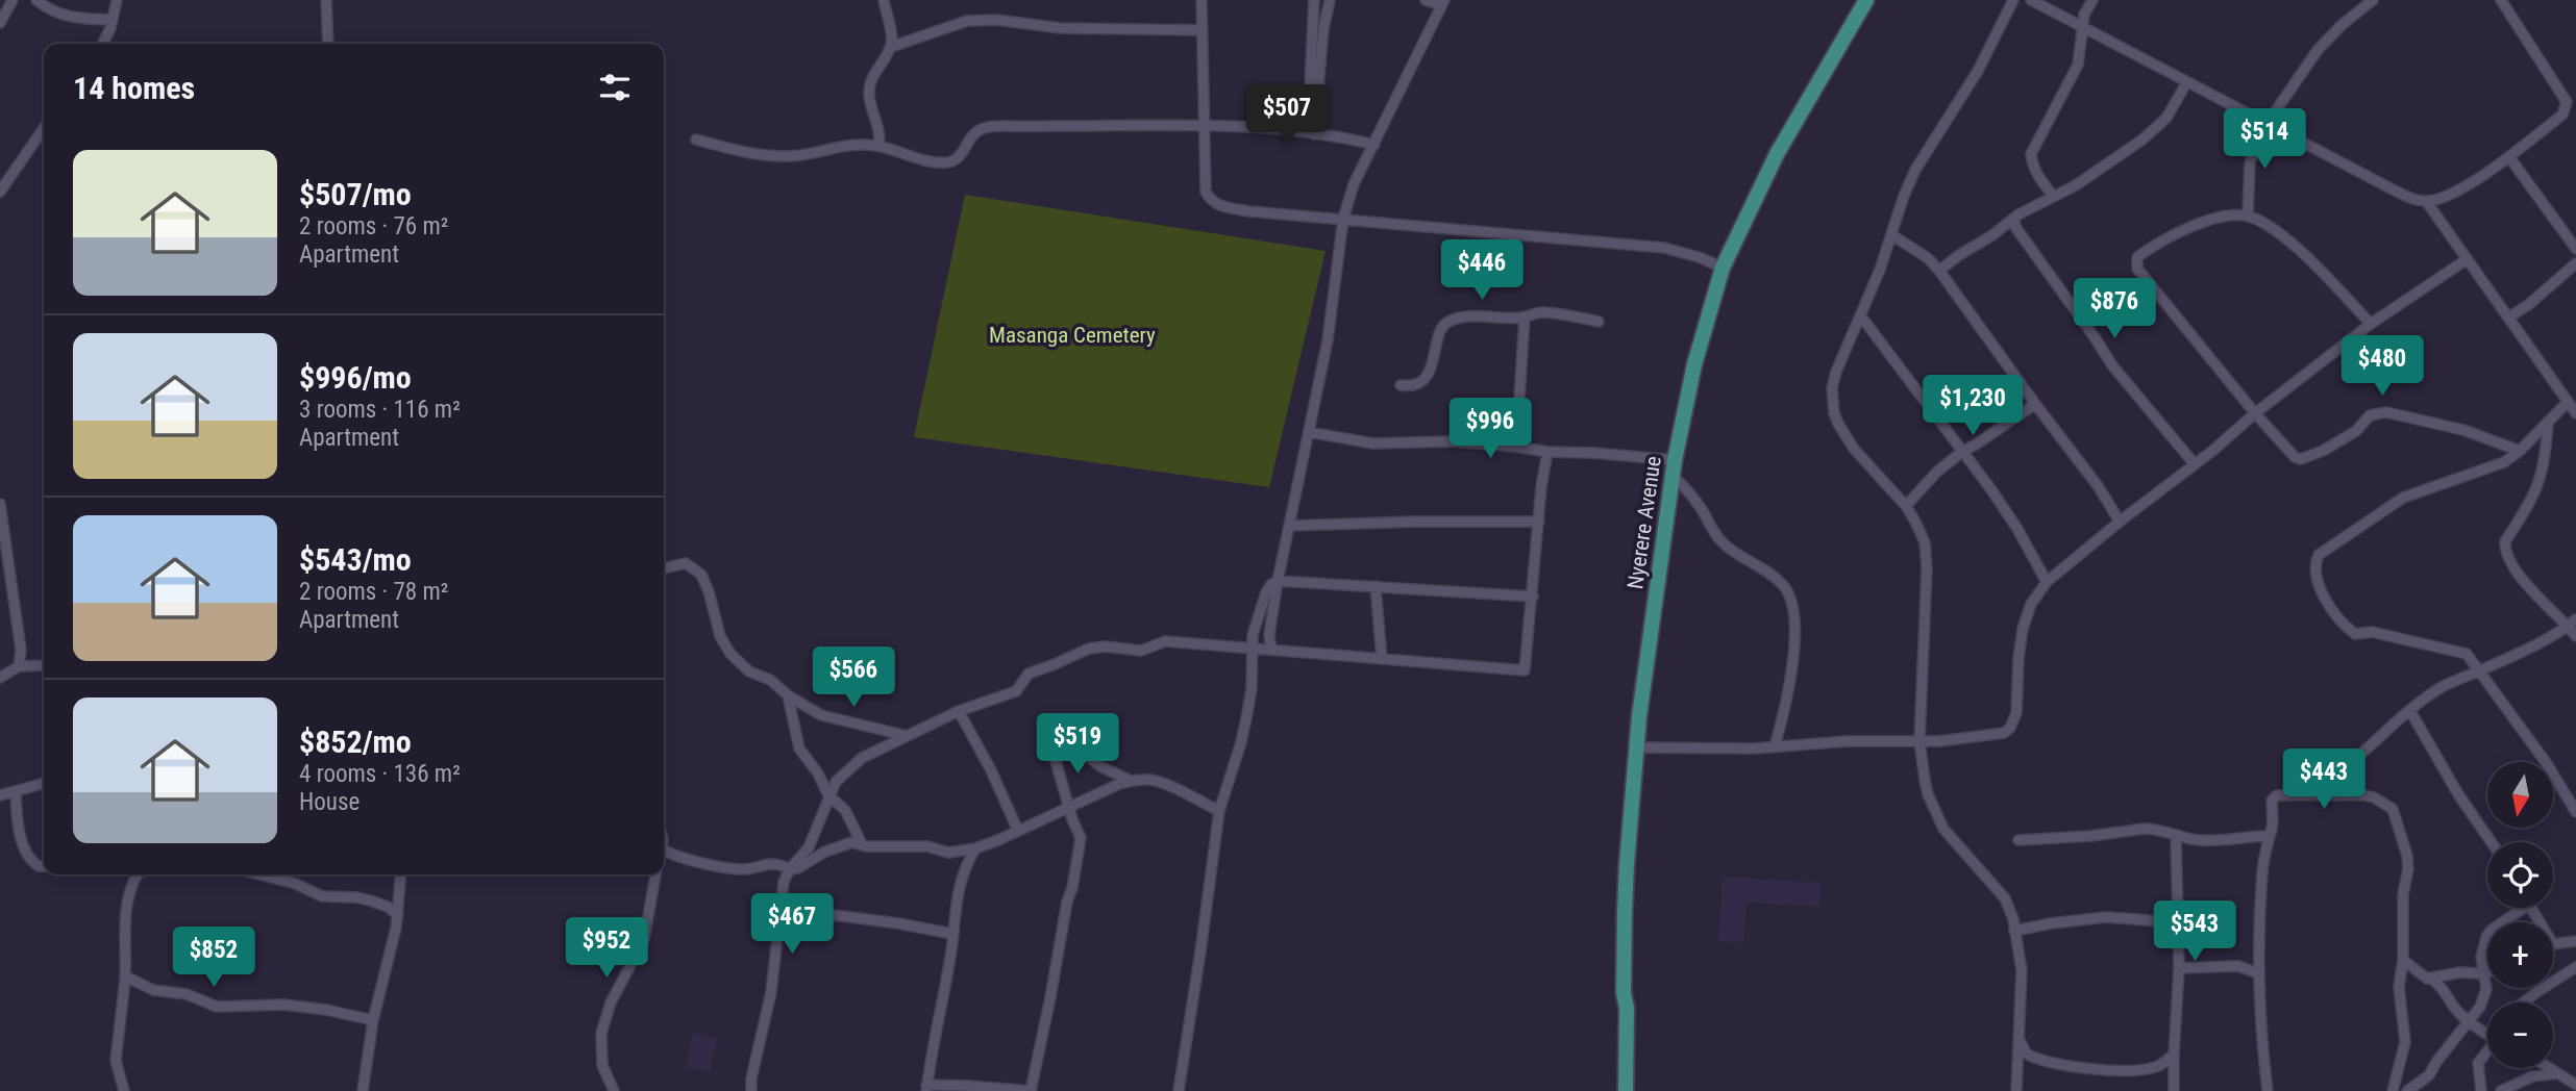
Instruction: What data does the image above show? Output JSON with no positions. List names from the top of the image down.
{
  "streets": {
    "main road": ["Nyerere Avenue"]
  },
  "parks": ["Masanga Cemetery"],
  "north": "bottom",
  "page": {
    "heading": "14 homes",
    "price": [
      "$507",
      "$514",
      "$446",
      "$876",
      "$480",
      "$1,230",
      "$996",
      "$566",
      "$519",
      "$443",
      "$467",
      "$543",
      "$952",
      "$852"
    ],
    "list": [
      {
        "name": "$507/mo",
        "note": "2 rooms · 76 m² · Apartment"
      },
      {
        "name": "$996/mo",
        "note": "3 rooms · 116 m² · Apartment"
      },
      {
        "name": "$543/mo",
        "note": "2 rooms · 78 m² · Apartment"
      },
      {
        "name": "$852/mo",
        "note": "4 rooms · 136 m² · House"
      }
    ],
    "map_buttons": ["+", "−"]
  }
}
